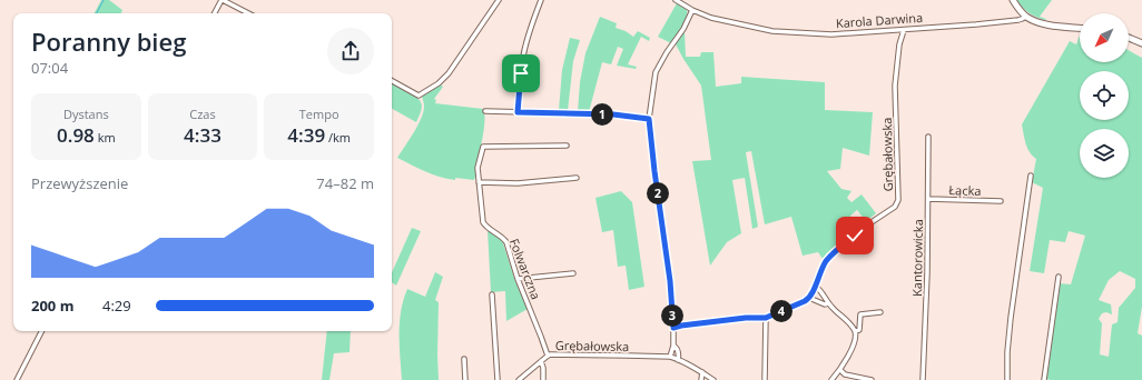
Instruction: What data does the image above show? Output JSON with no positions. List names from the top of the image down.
{
  "streets": {
    "street": [
      "Karola Darwina",
      "Grębałowska",
      "Łącka",
      "Kantorowicka",
      "Folwarczna"
    ]
  },
  "crossings": [
    ["Karola Darwina", "Grębałowska"],
    ["Grębałowska", "Folwarczna"],
    ["Łącka", "Kantorowicka"]
  ],
  "north": "bottom left",
  "page": {
    "heading": ["Poranny bieg", "07:04"],
    "stats": [
      ["Dystans", "0.98 km"],
      ["Czas", "4:33"],
      ["Tempo", "4:39 /km"]
    ],
    "pins": [
      "1",
      "2",
      "4",
      "3"
    ],
    "chart": ["Przewyższenie", "74–82 m"],
    "list": [
      {
        "name": "200 m",
        "note": "4:29"
      }
    ]
  }
}
